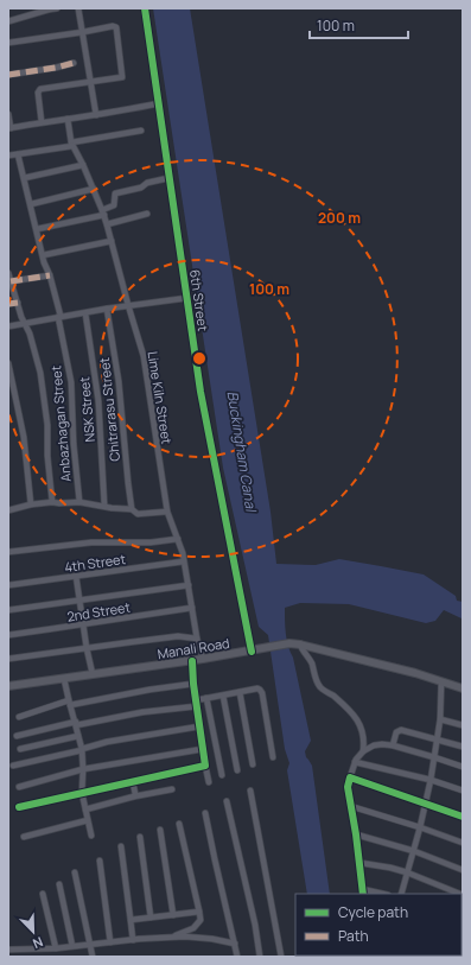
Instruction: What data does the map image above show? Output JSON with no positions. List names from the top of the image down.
{
  "streets": {
    "main road": ["Manali Road"],
    "street": [
      "6th Street",
      "Lime Kiln Street",
      "NSK Street",
      "Chitrarasu Street",
      "Anbazhagan Street",
      "4th Street",
      "2nd Street"
    ]
  },
  "crossings": [
    ["6th Street", "Manali Road"],
    ["Lime Kiln Street", "4th Street"],
    ["Lime Kiln Street", "2nd Street"],
    ["Lime Kiln Street", "Manali Road"]
  ],
  "water": ["Buckingham Canal"],
  "legend": ["Cycle path", "Path"],
  "scale_bar": "100 m",
  "north": "bottom right",
  "rings": ["200 m", "100 m"]
}
